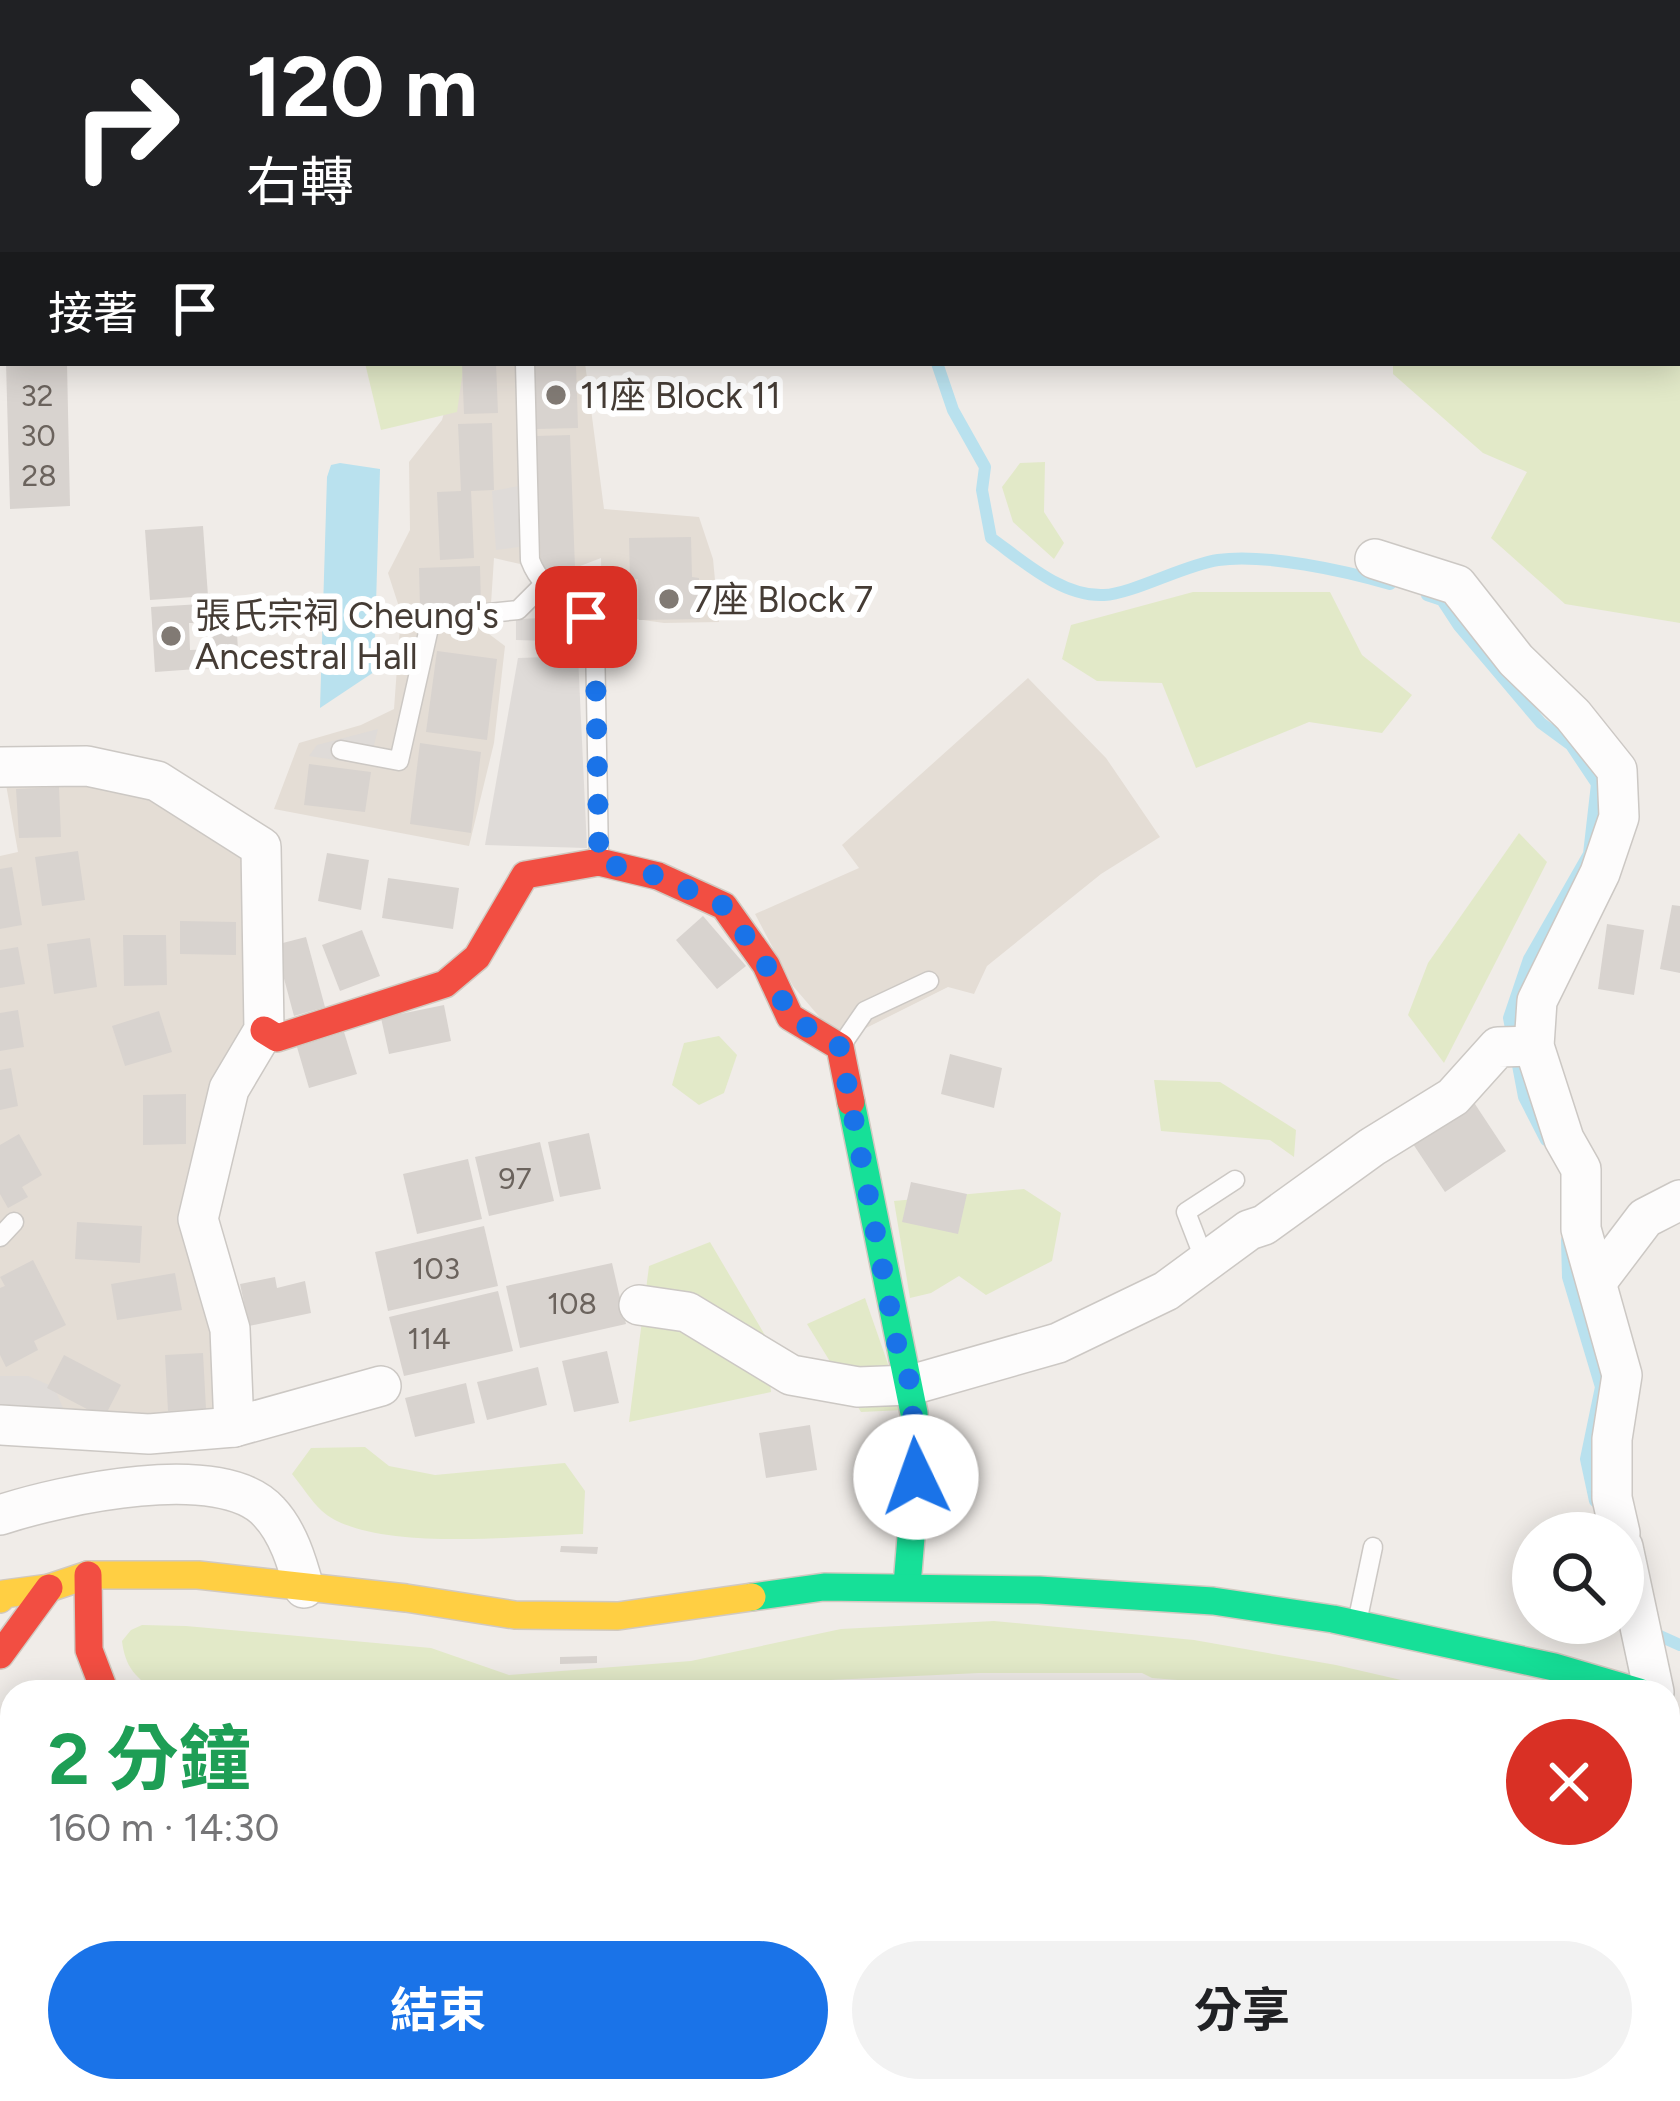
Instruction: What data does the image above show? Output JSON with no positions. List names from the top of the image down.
{
  "places": ["11座 Block 11", "7座 Block 7", "張氏宗祠 Cheung's Ancestral Hall"],
  "house_numbers": [
    "32",
    "30",
    "28",
    "97",
    "103",
    "108",
    "114"
  ],
  "page": {
    "turn": ["120 m", "右轉"],
    "then": "接著",
    "heading": ["2 分鐘", "160 m · 14:30"],
    "buttons": ["結束", "分享"]
  }
}
